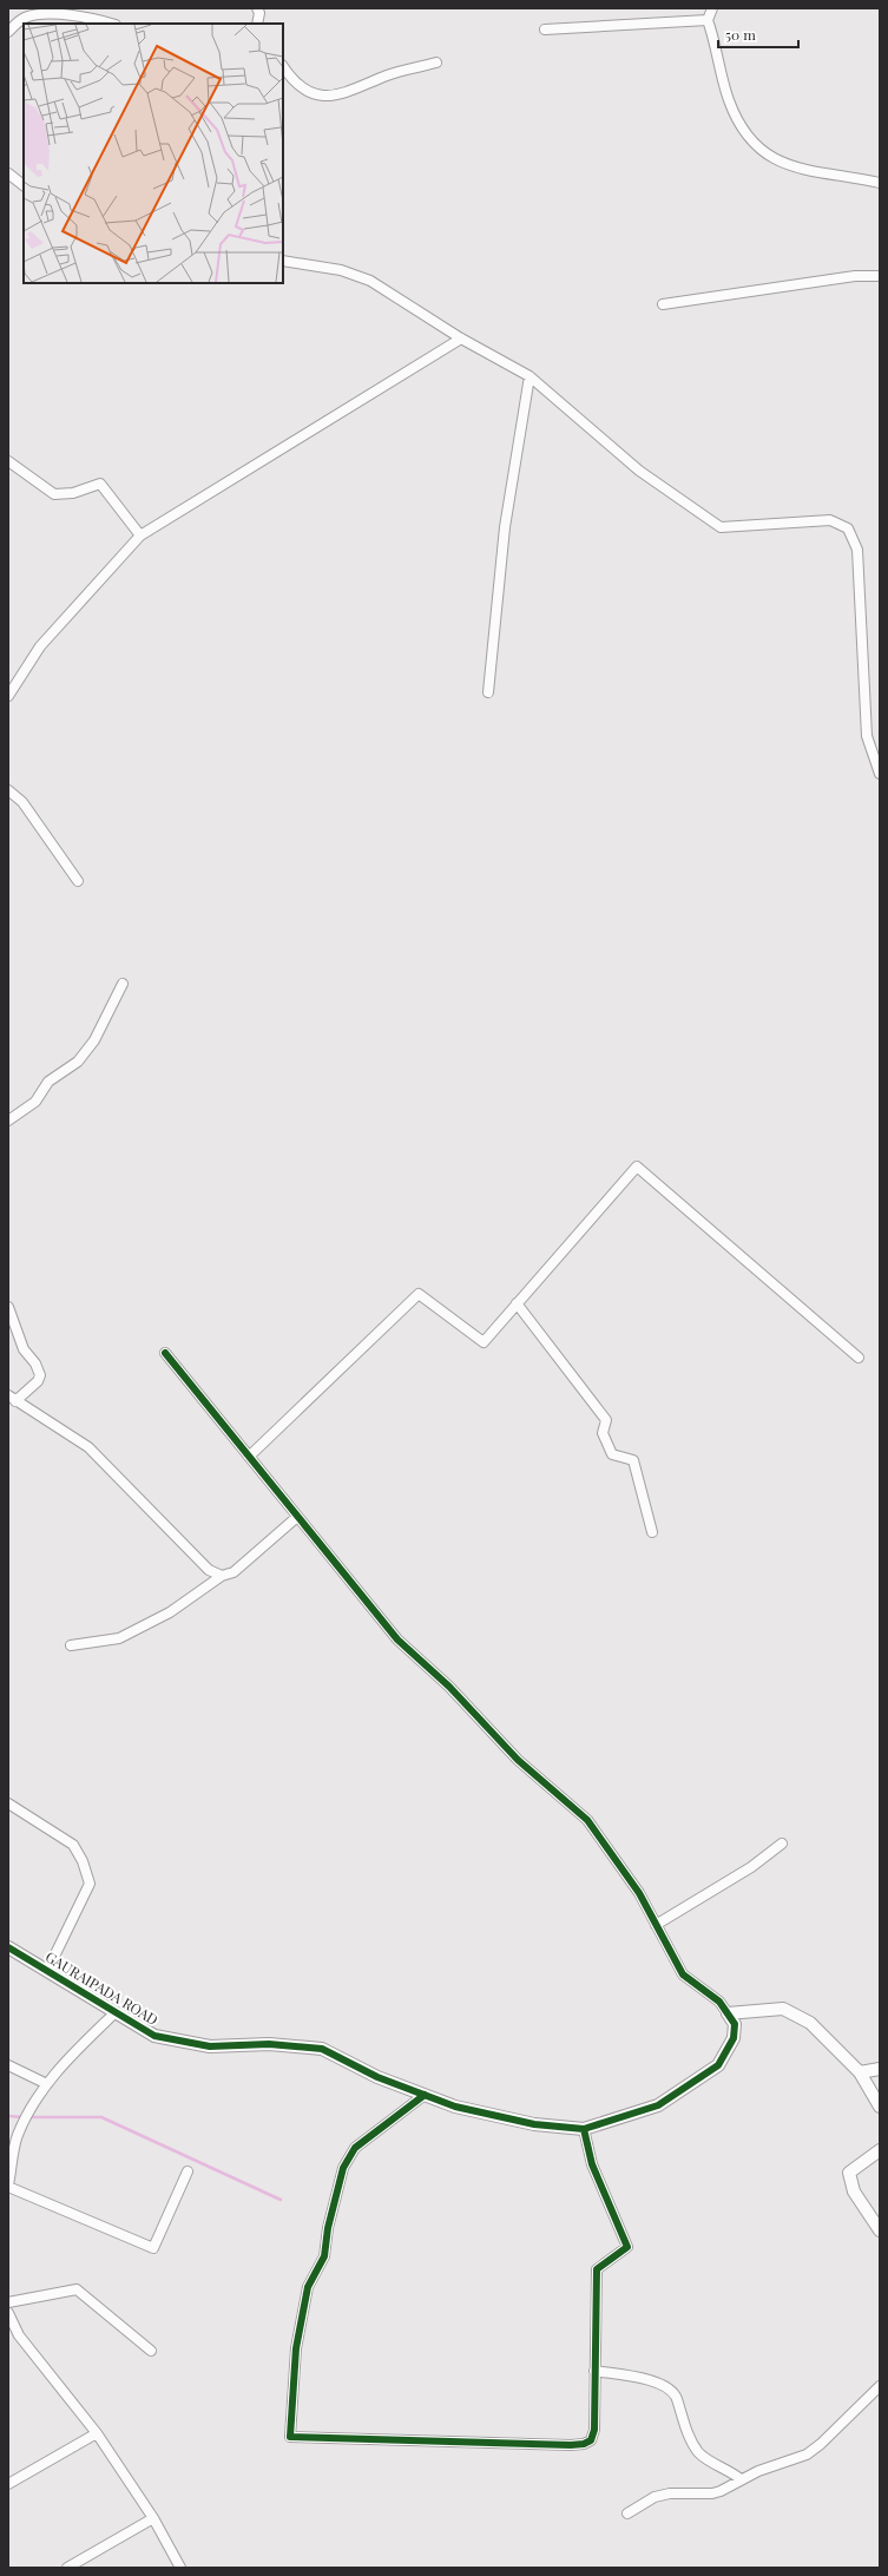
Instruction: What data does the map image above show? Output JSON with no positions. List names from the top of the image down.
{
  "streets": {
    "street": ["GAURAIPADA ROAD"]
  },
  "scale_bar": "50 m"
}
